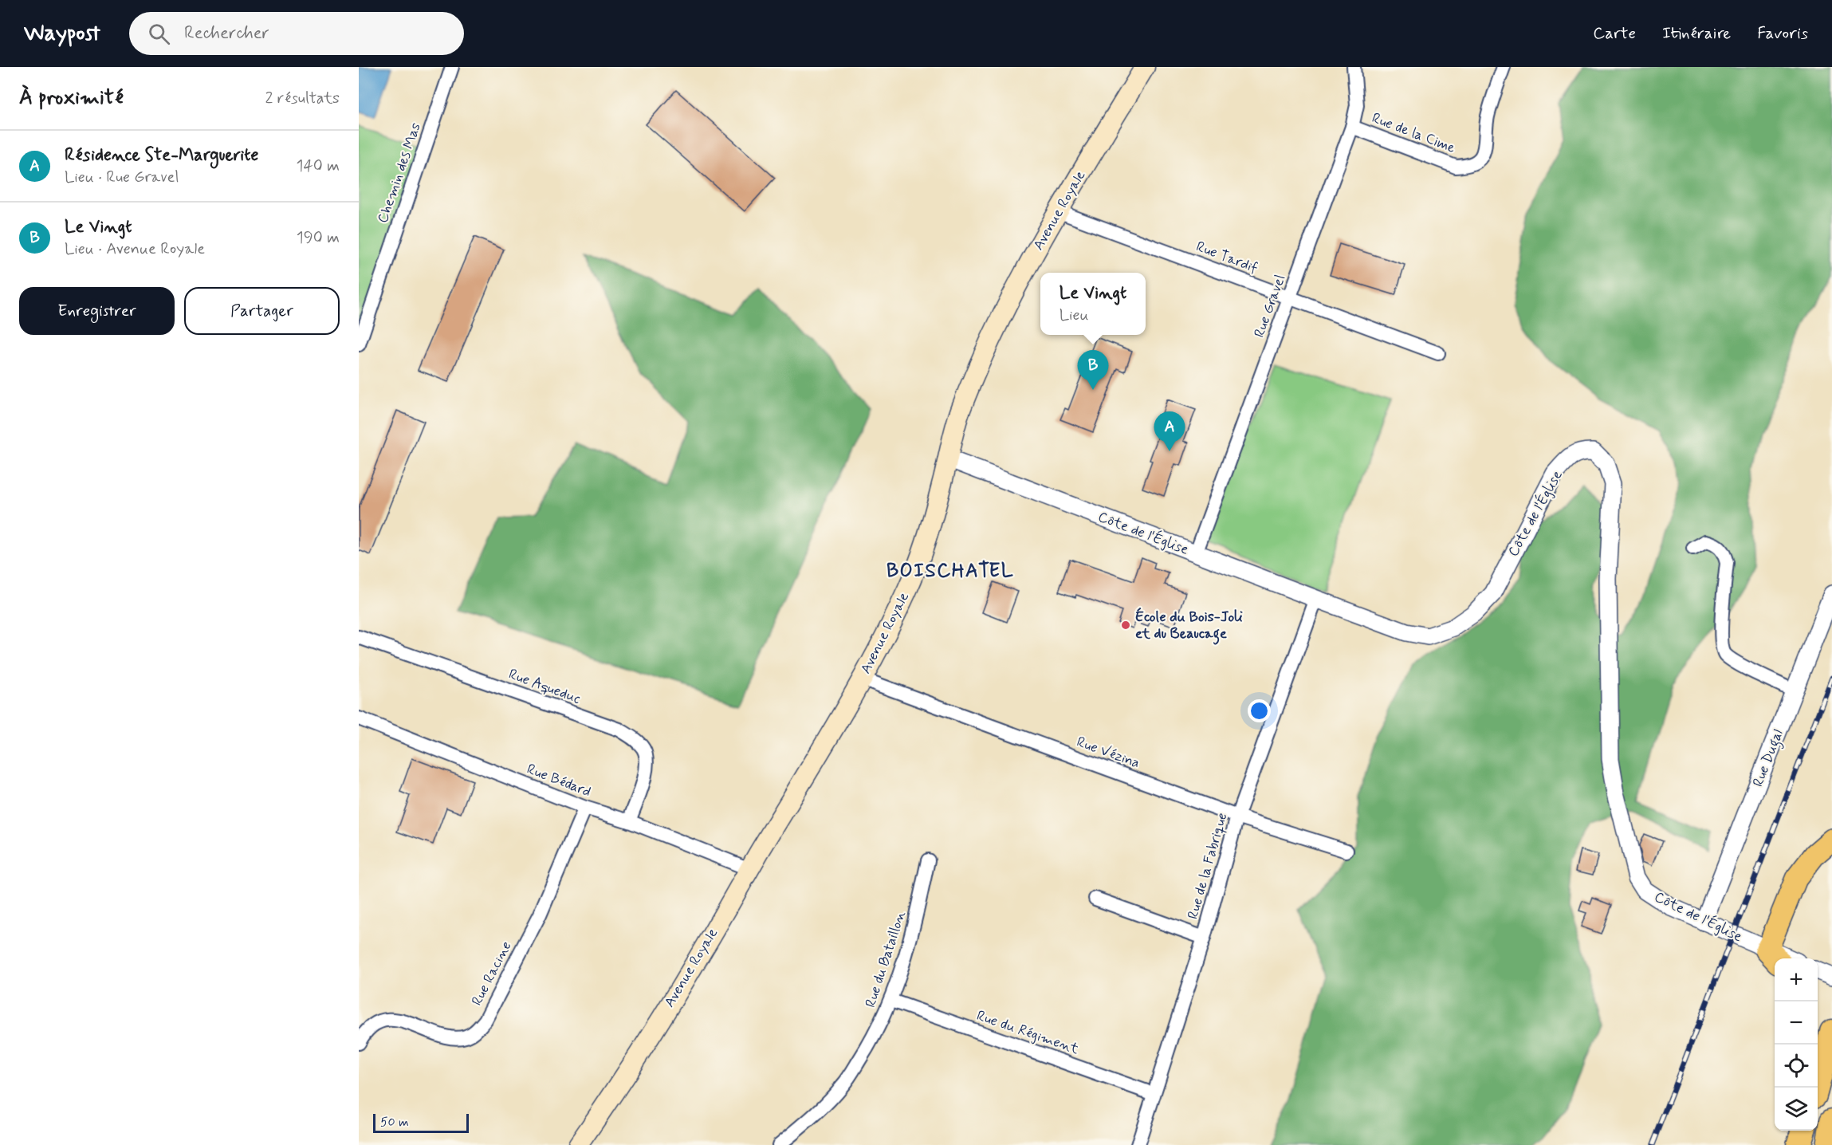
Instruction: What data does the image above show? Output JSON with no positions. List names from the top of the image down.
{
  "streets": {
    "main road": ["Avenue Royale"],
    "street": [
      "Rue de la Cime",
      "Chemin des Mas",
      "Rue Tardif",
      "Rue Gravel",
      "Côte de l'Église",
      "Rue Aqueduc",
      "Rue Vézina",
      "Rue Dugal",
      "Rue Bédard",
      "Rue de la Fabrique",
      "Rue du Bataillon",
      "Rue Racine",
      "Rue du Régiment"
    ]
  },
  "crossings": [
    ["Rue de la Cime", "Rue Gravel"],
    ["Avenue Royale", "Rue Tardif"],
    ["Avenue Royale", "Côte de l'Église"],
    ["Avenue Royale", "Rue Vézina"],
    ["Avenue Royale", "Rue Bédard"],
    ["Rue Tardif", "Rue Gravel"],
    ["Rue Gravel", "Côte de l'Église"],
    ["Côte de l'Église", "Rue Dugal"],
    ["Côte de l'Église", "Rue de la Fabrique"],
    ["Rue Aqueduc", "Rue Bédard"],
    ["Rue Vézina", "Rue de la Fabrique"],
    ["Rue Bédard", "Rue Racine"],
    ["Rue de la Fabrique", "Rue du Régiment"],
    ["Rue du Bataillon", "Rue du Régiment"]
  ],
  "districts": ["BOISCHATEL"],
  "places": ["École du Bois-Joli et du Beaucage"],
  "scale_bar": "50 m",
  "page": {
    "header": "Waypost",
    "search": "Rechercher",
    "nav": ["Carte", "Itinéraire", "Favoris"],
    "heading": ["À proximité", "2 résultats"],
    "list": [
      {
        "mark": "A",
        "name": "Résidence Ste-Marguerite",
        "note": "Lieu · Rue Gravel",
        "value": "140 m"
      },
      {
        "mark": "B",
        "name": "Le Vingt",
        "note": "Lieu · Avenue Royale",
        "value": "190 m"
      }
    ],
    "buttons": ["Enregistrer", "Partager"],
    "popup": ["Le Vingt", "Lieu"],
    "pins": ["B", "A"],
    "map_buttons": ["+", "−"],
    "scale": "50 m"
  }
}
